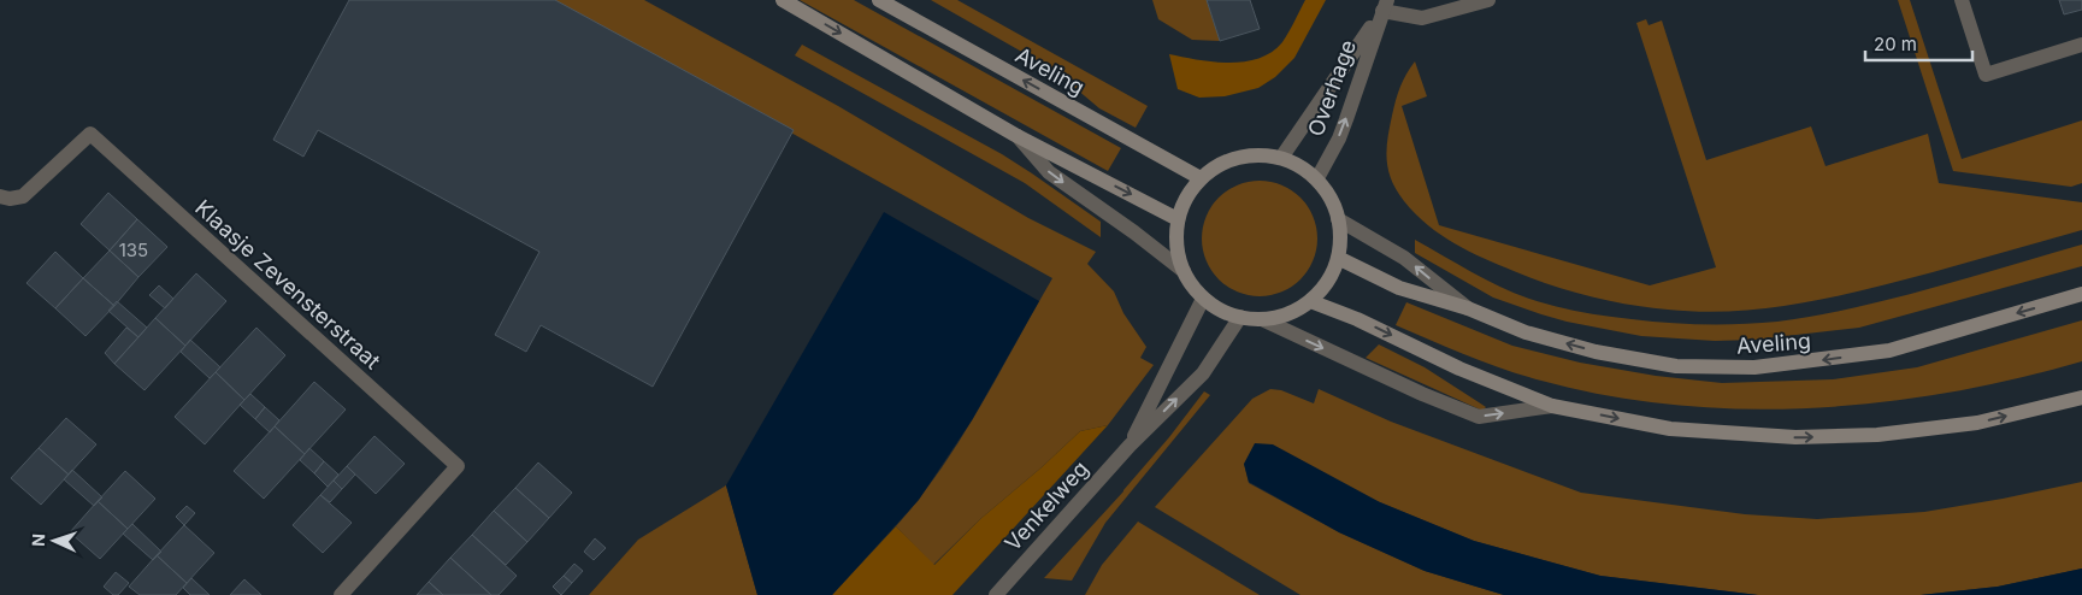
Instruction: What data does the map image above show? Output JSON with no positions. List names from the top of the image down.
{
  "streets": {
    "main road": ["Aveling"],
    "street": ["Overhage", "Klaasje Zevensterstraat", "Venkelweg"]
  },
  "crossings": [
    ["Aveling", "Overhage"],
    ["Aveling", "Venkelweg"],
    ["Overhage", "Venkelweg"]
  ],
  "house_numbers": ["135"],
  "scale_bar": "20 m",
  "north": "left"
}
